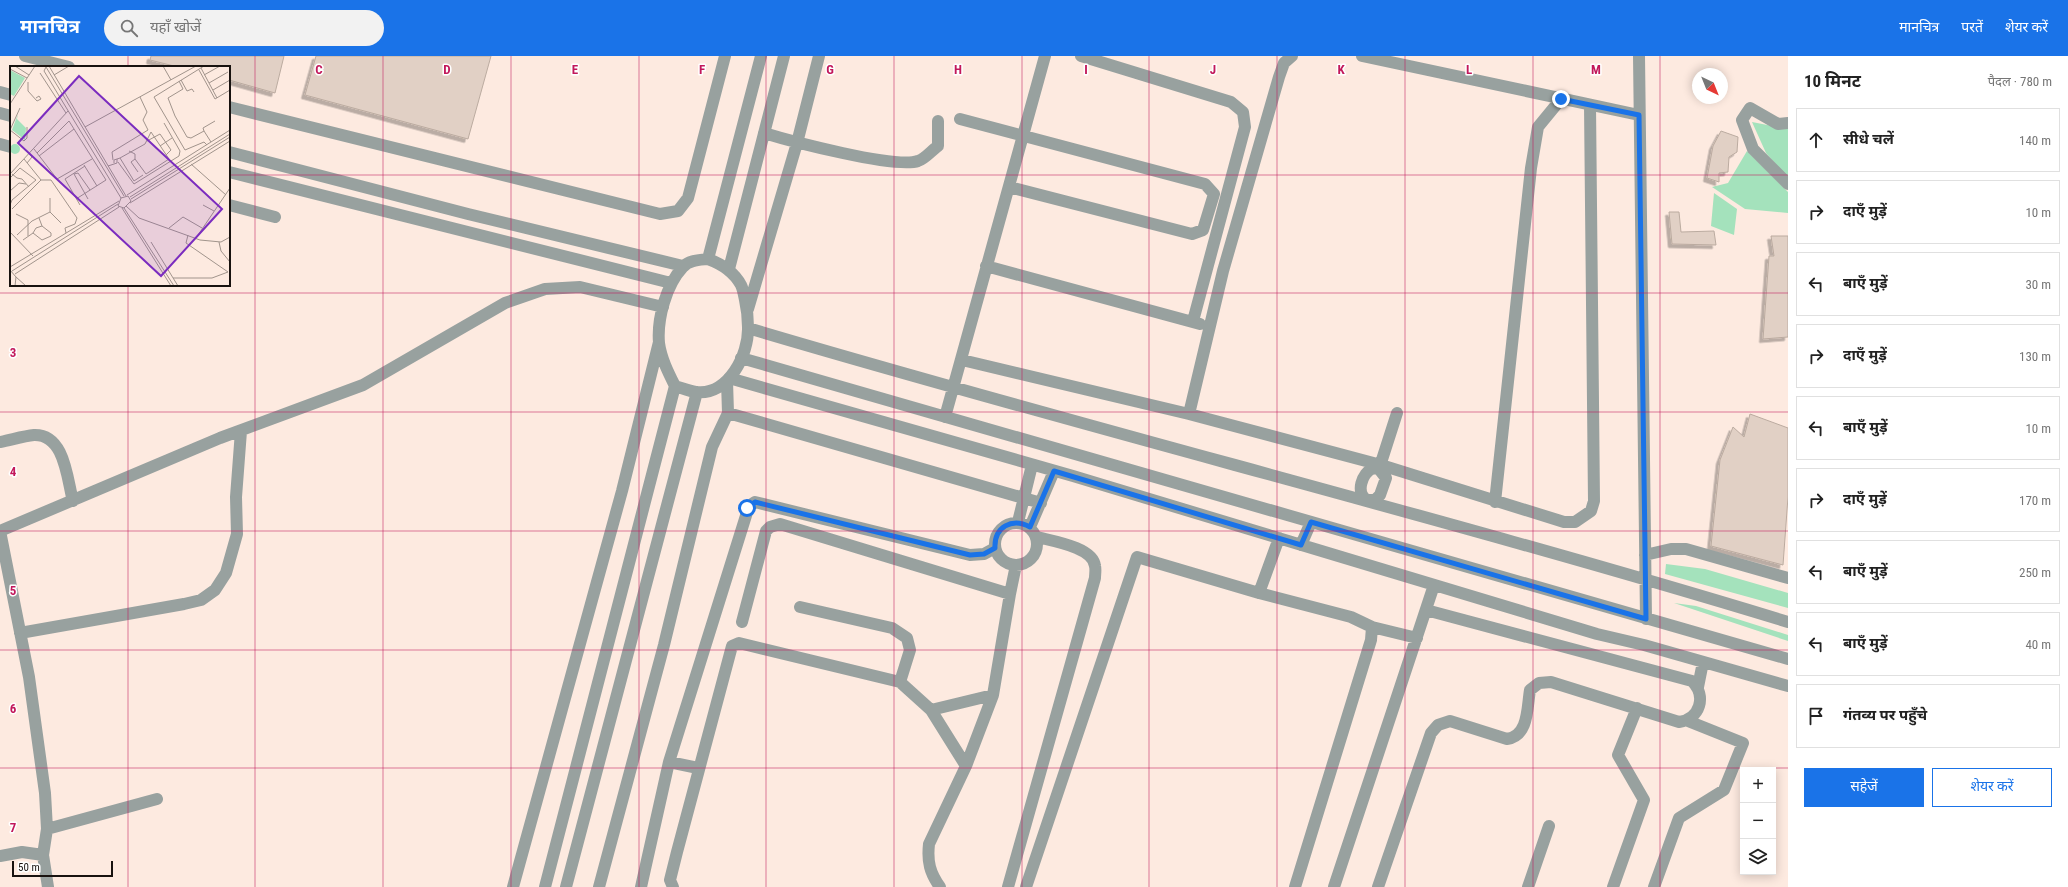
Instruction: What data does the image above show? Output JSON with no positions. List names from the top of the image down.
{
  "scale_bar": "50 m",
  "north": "bottom right",
  "page": {
    "header": "मानचित्र",
    "search": "यहाँ खोजें",
    "nav": ["मानचित्र", "परतें", "शेयर करें"],
    "heading": ["10 मिनट", "पैदल · 780 m"],
    "list": [
      ["सीधे चलें", "140 m"],
      ["दाएँ मुड़ें", "10 m"],
      ["बाएँ मुड़ें", "30 m"],
      ["दाएँ मुड़ें", "130 m"],
      ["बाएँ मुड़ें", "10 m"],
      ["दाएँ मुड़ें", "170 m"],
      ["बाएँ मुड़ें", "250 m"],
      ["बाएँ मुड़ें", "40 m"],
      "गंतव्य पर पहुँचे"
    ],
    "buttons": ["सहेजें", "शेयर करें"],
    "map_buttons": ["+", "−"],
    "scale": "50 m"
  },
  "grid": {
    "columns": [
      "C",
      "D",
      "E",
      "F",
      "G",
      "H",
      "I",
      "J",
      "K",
      "L",
      "M"
    ],
    "rows": [
      "3",
      "4",
      "5",
      "6",
      "7"
    ]
  }
}
